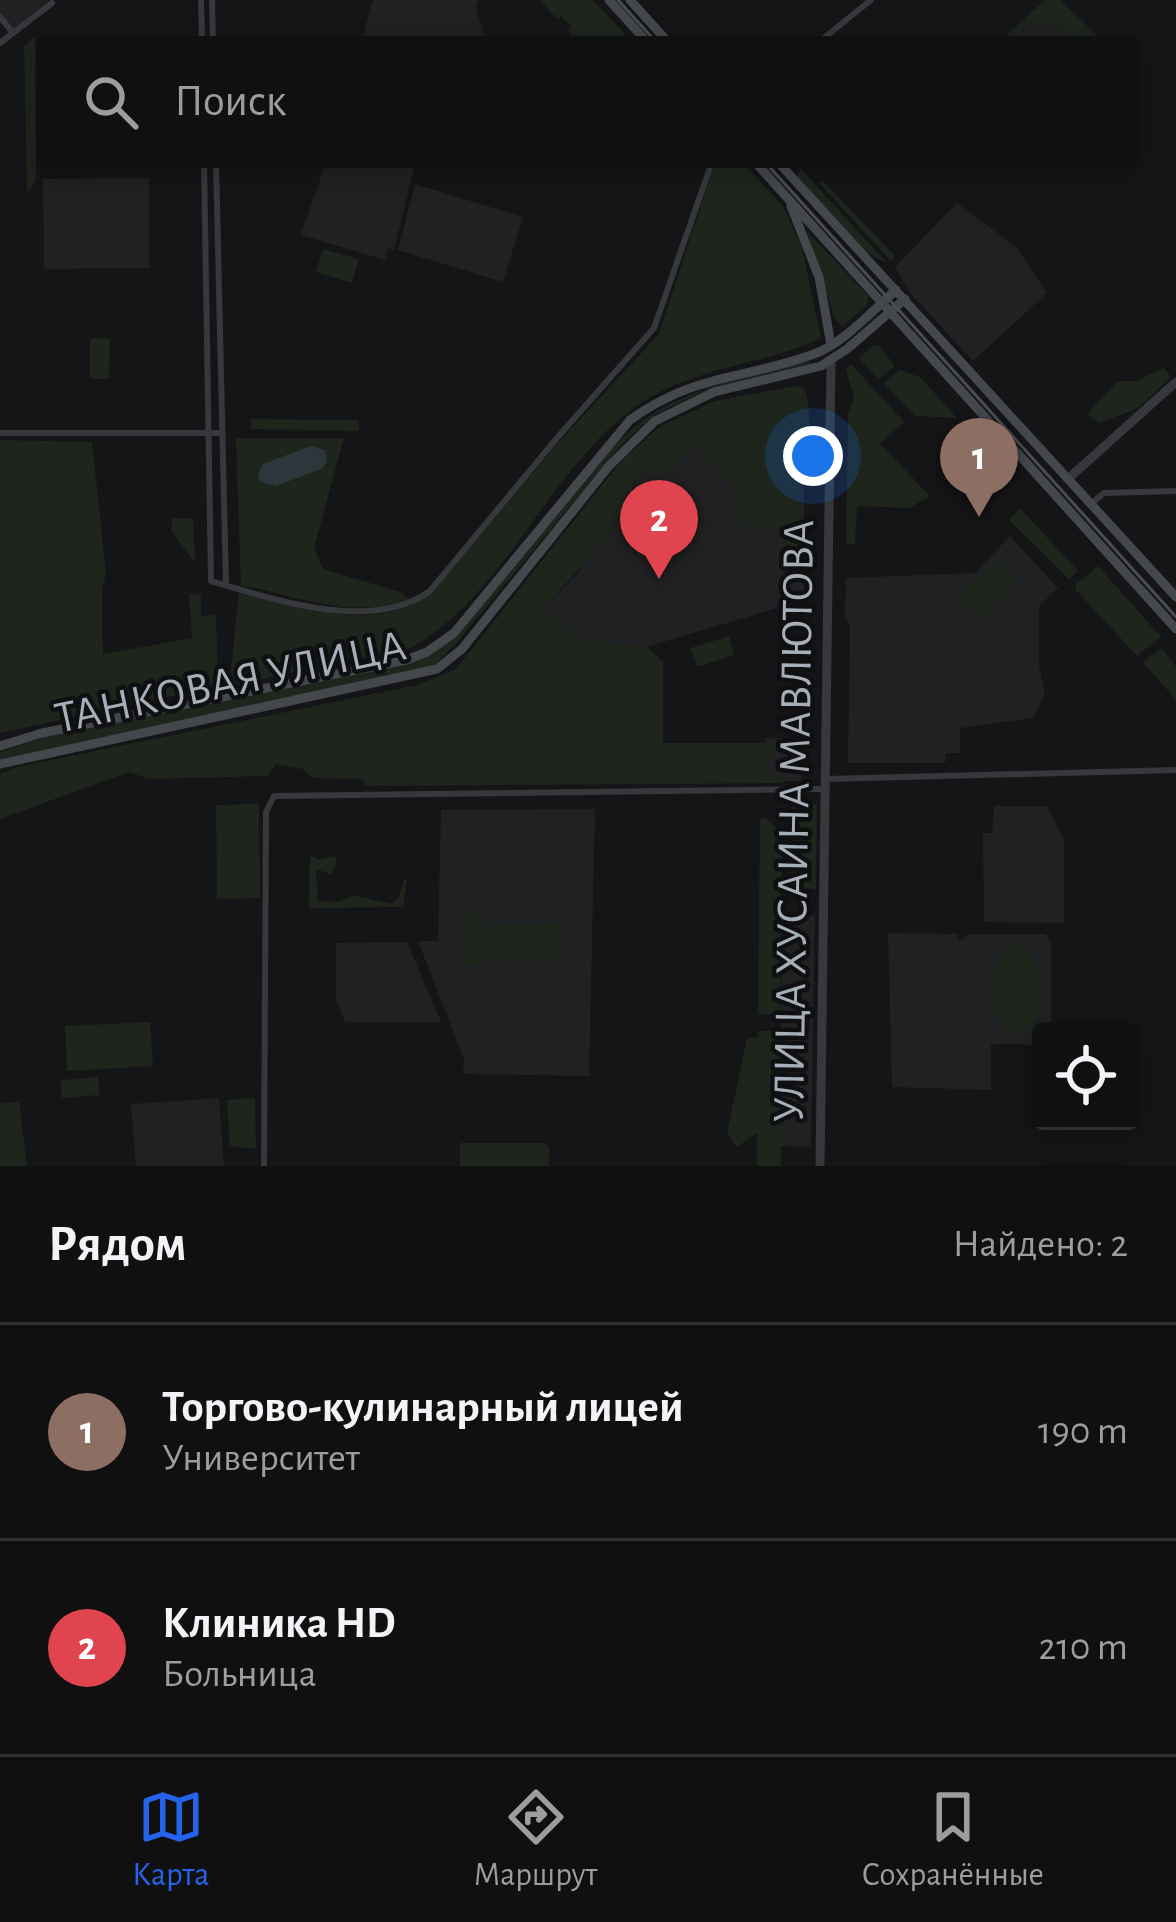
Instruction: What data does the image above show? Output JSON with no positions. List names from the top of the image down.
{
  "streets": {
    "main road": ["ТАНКОВАЯ УЛИЦА", "УЛИЦА ХУСАИНА МАВЛЮТОВА"]
  },
  "crossings": [
    ["ТАНКОВАЯ УЛИЦА", "УЛИЦА ХУСАИНА МАВЛЮТОВА"]
  ],
  "page": {
    "search": "Поиск",
    "pins": ["1", "2"],
    "heading": ["Рядом", "Найдено: 2"],
    "list": [
      {
        "mark": "1",
        "name": "Торгово-кулинарный лицей",
        "note": "Университет",
        "value": "190 m"
      },
      {
        "mark": "2",
        "name": "Клиника HD",
        "note": "Больница",
        "value": "210 m"
      }
    ],
    "nav": ["Карта", "Маршрут", "Сохранённые"]
  }
}
